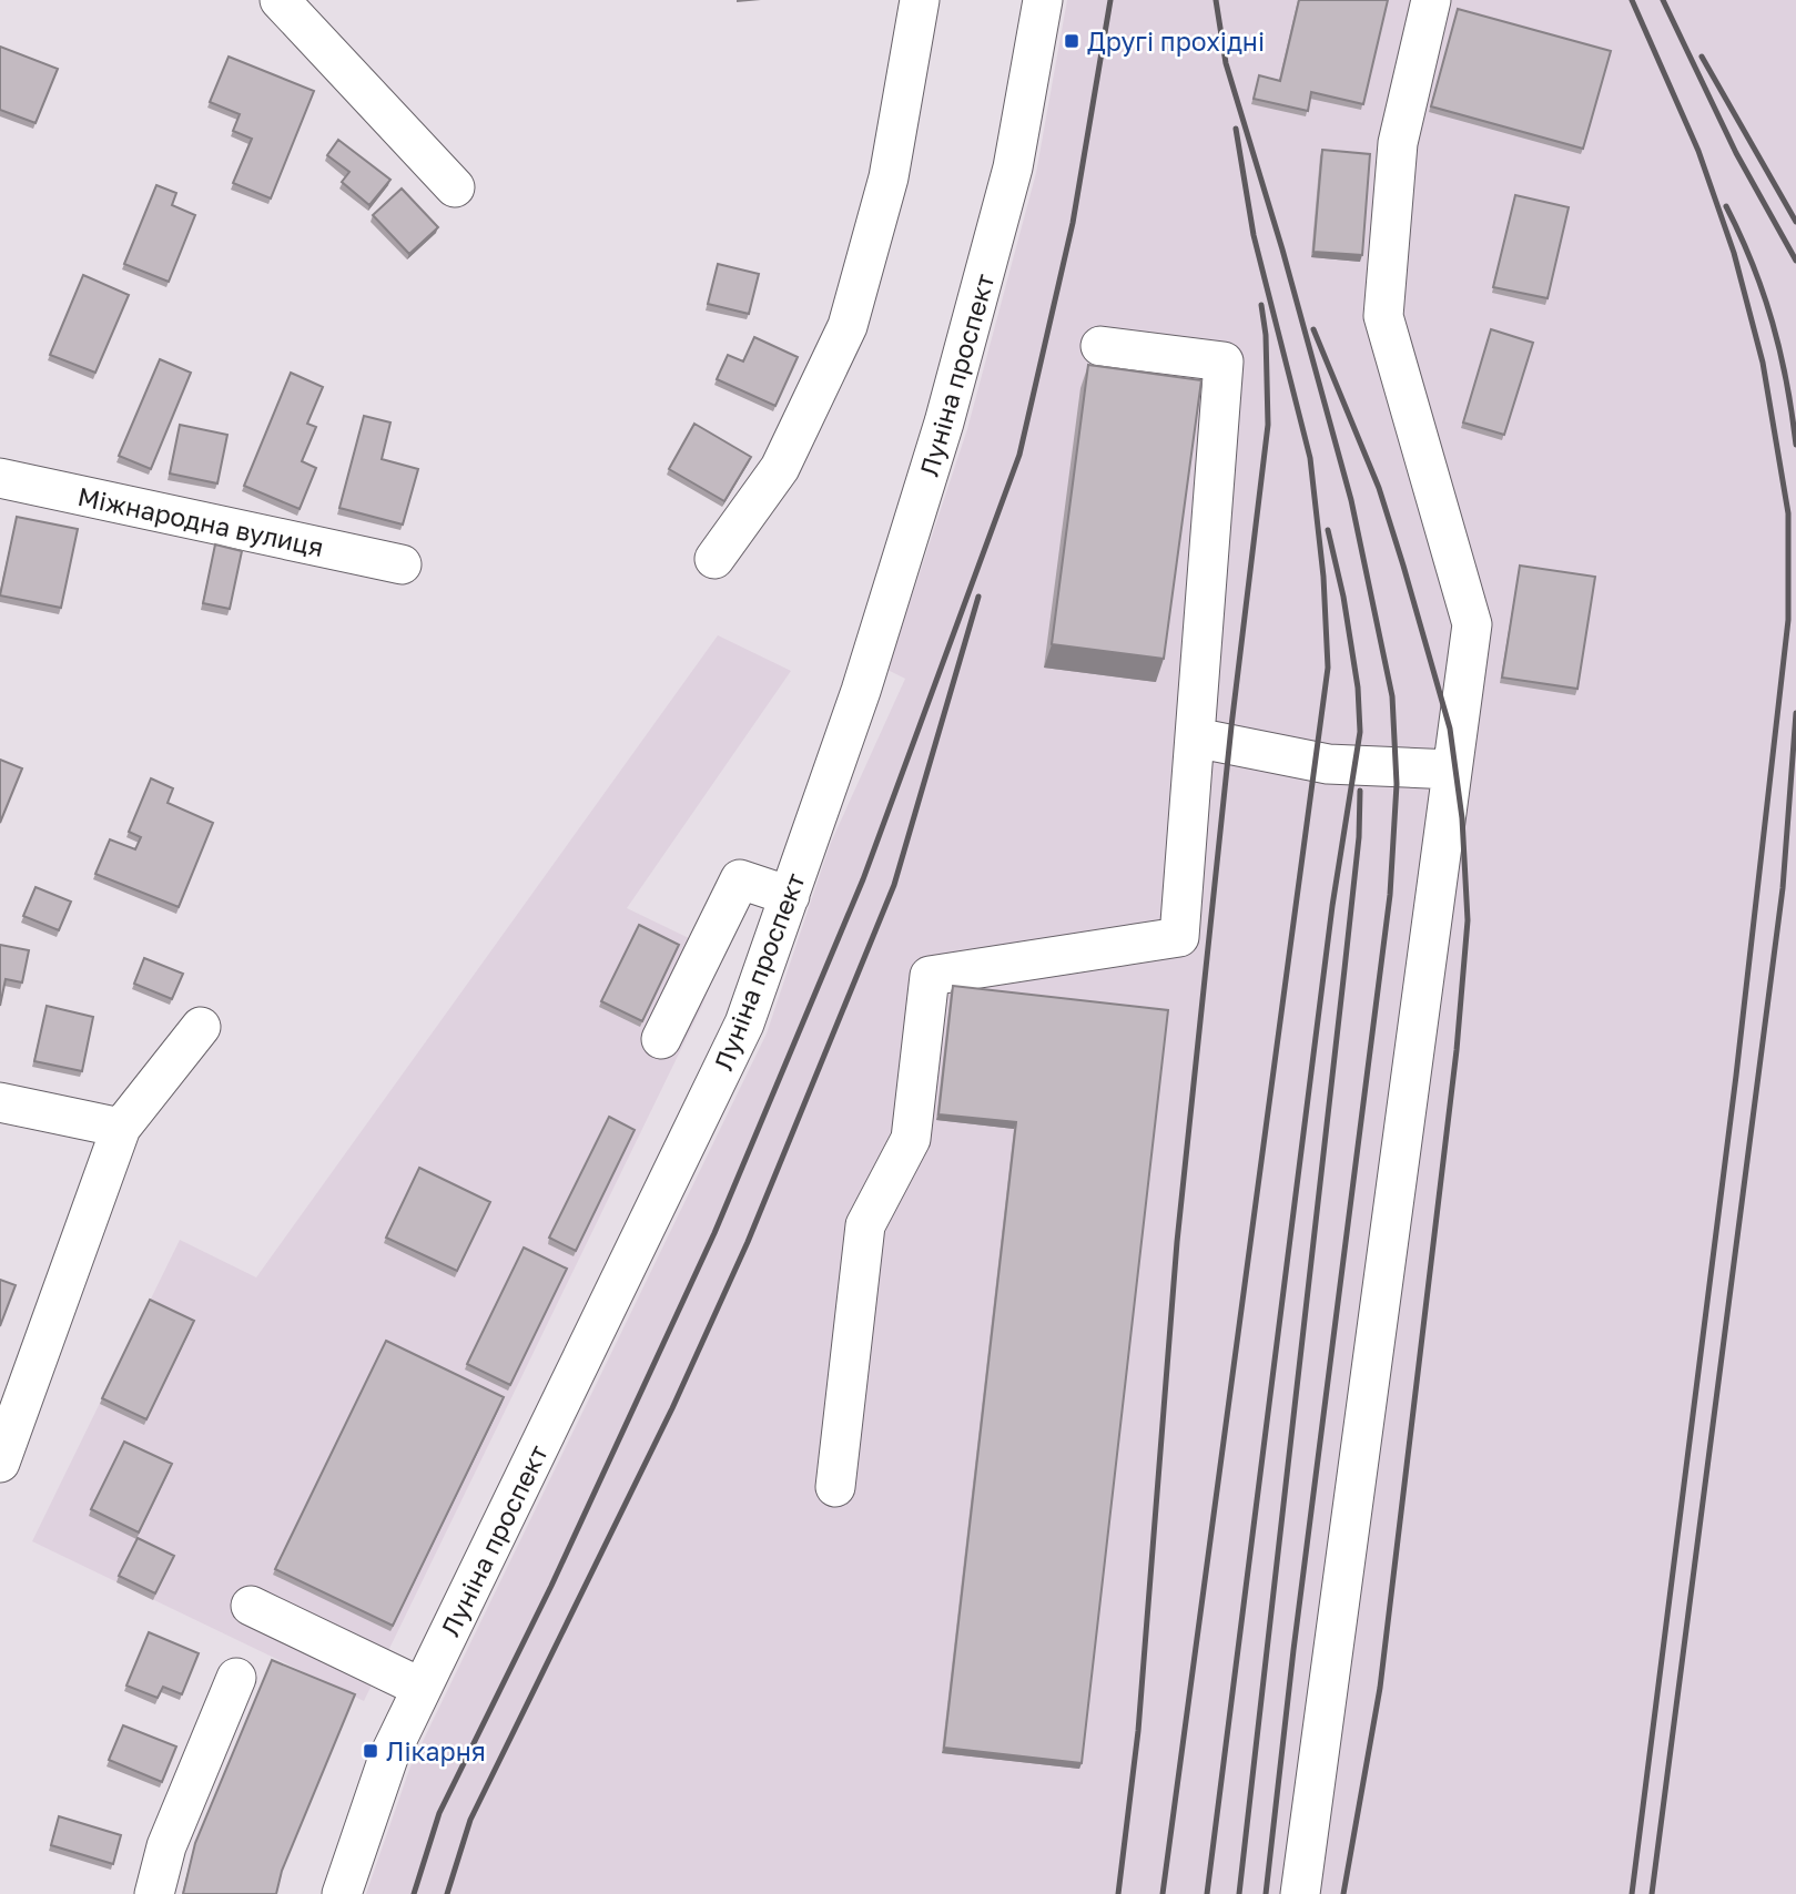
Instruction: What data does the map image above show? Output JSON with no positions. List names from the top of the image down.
{
  "streets": {
    "street": ["Луніна проспект", "Міжнародна вулиця"]
  },
  "places": {
    "transit": ["Другі прохідні", "Лікарня"]
  }
}
